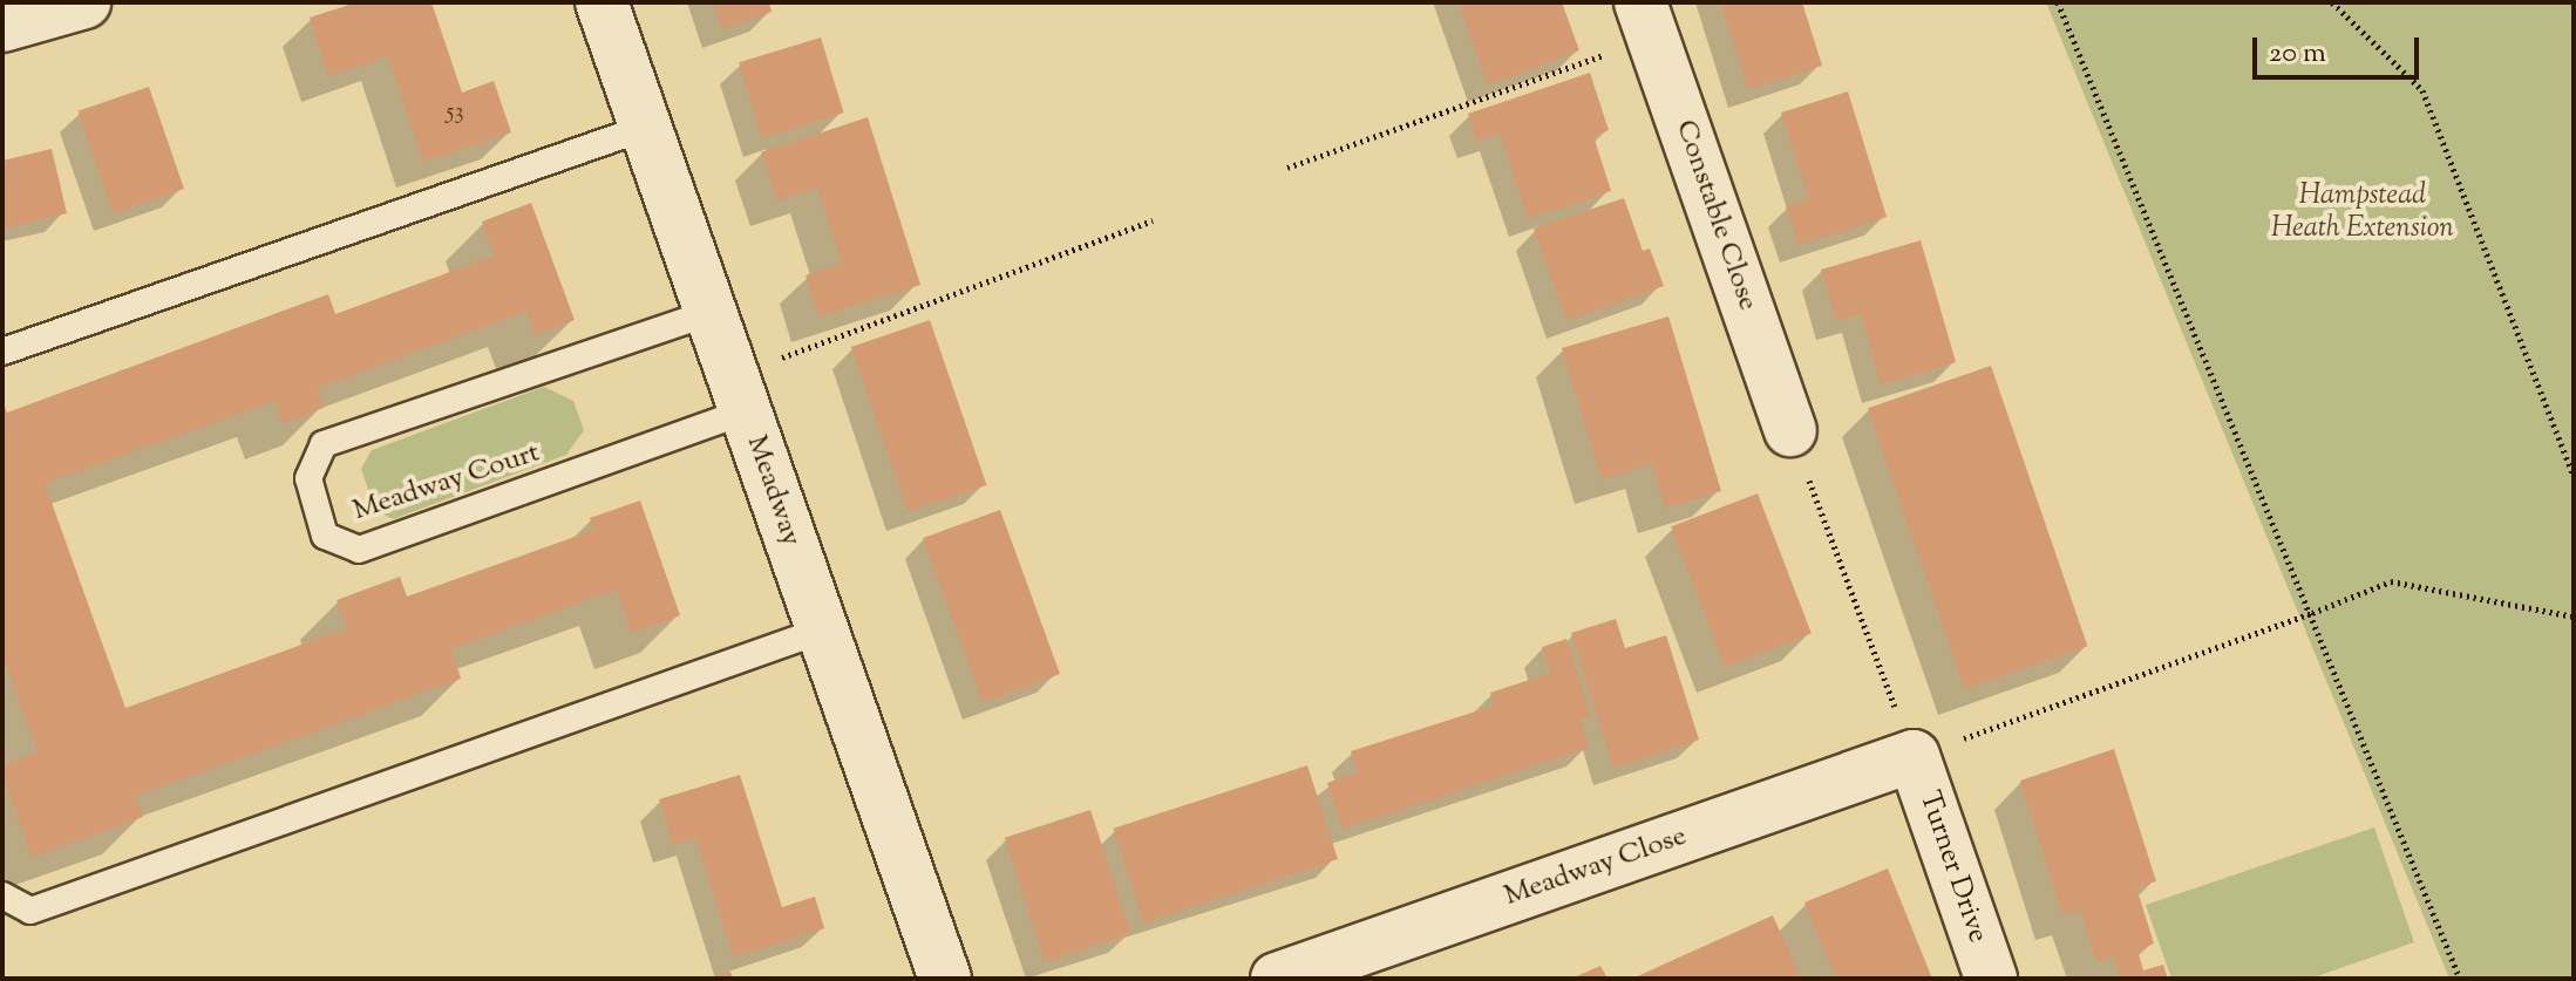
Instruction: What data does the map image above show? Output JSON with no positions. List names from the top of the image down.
{
  "streets": {
    "street": [
      "Constable Close",
      "Meadway",
      "Meadway Close",
      "Turner Drive"
    ],
    "lane": ["Meadway Court"]
  },
  "crossings": [
    ["Meadway Court", "Meadway"],
    ["Meadway Close", "Turner Drive"]
  ],
  "parks": ["Hampstead Heath Extension"],
  "house_numbers": ["53"],
  "scale_bar": "20 m"
}
